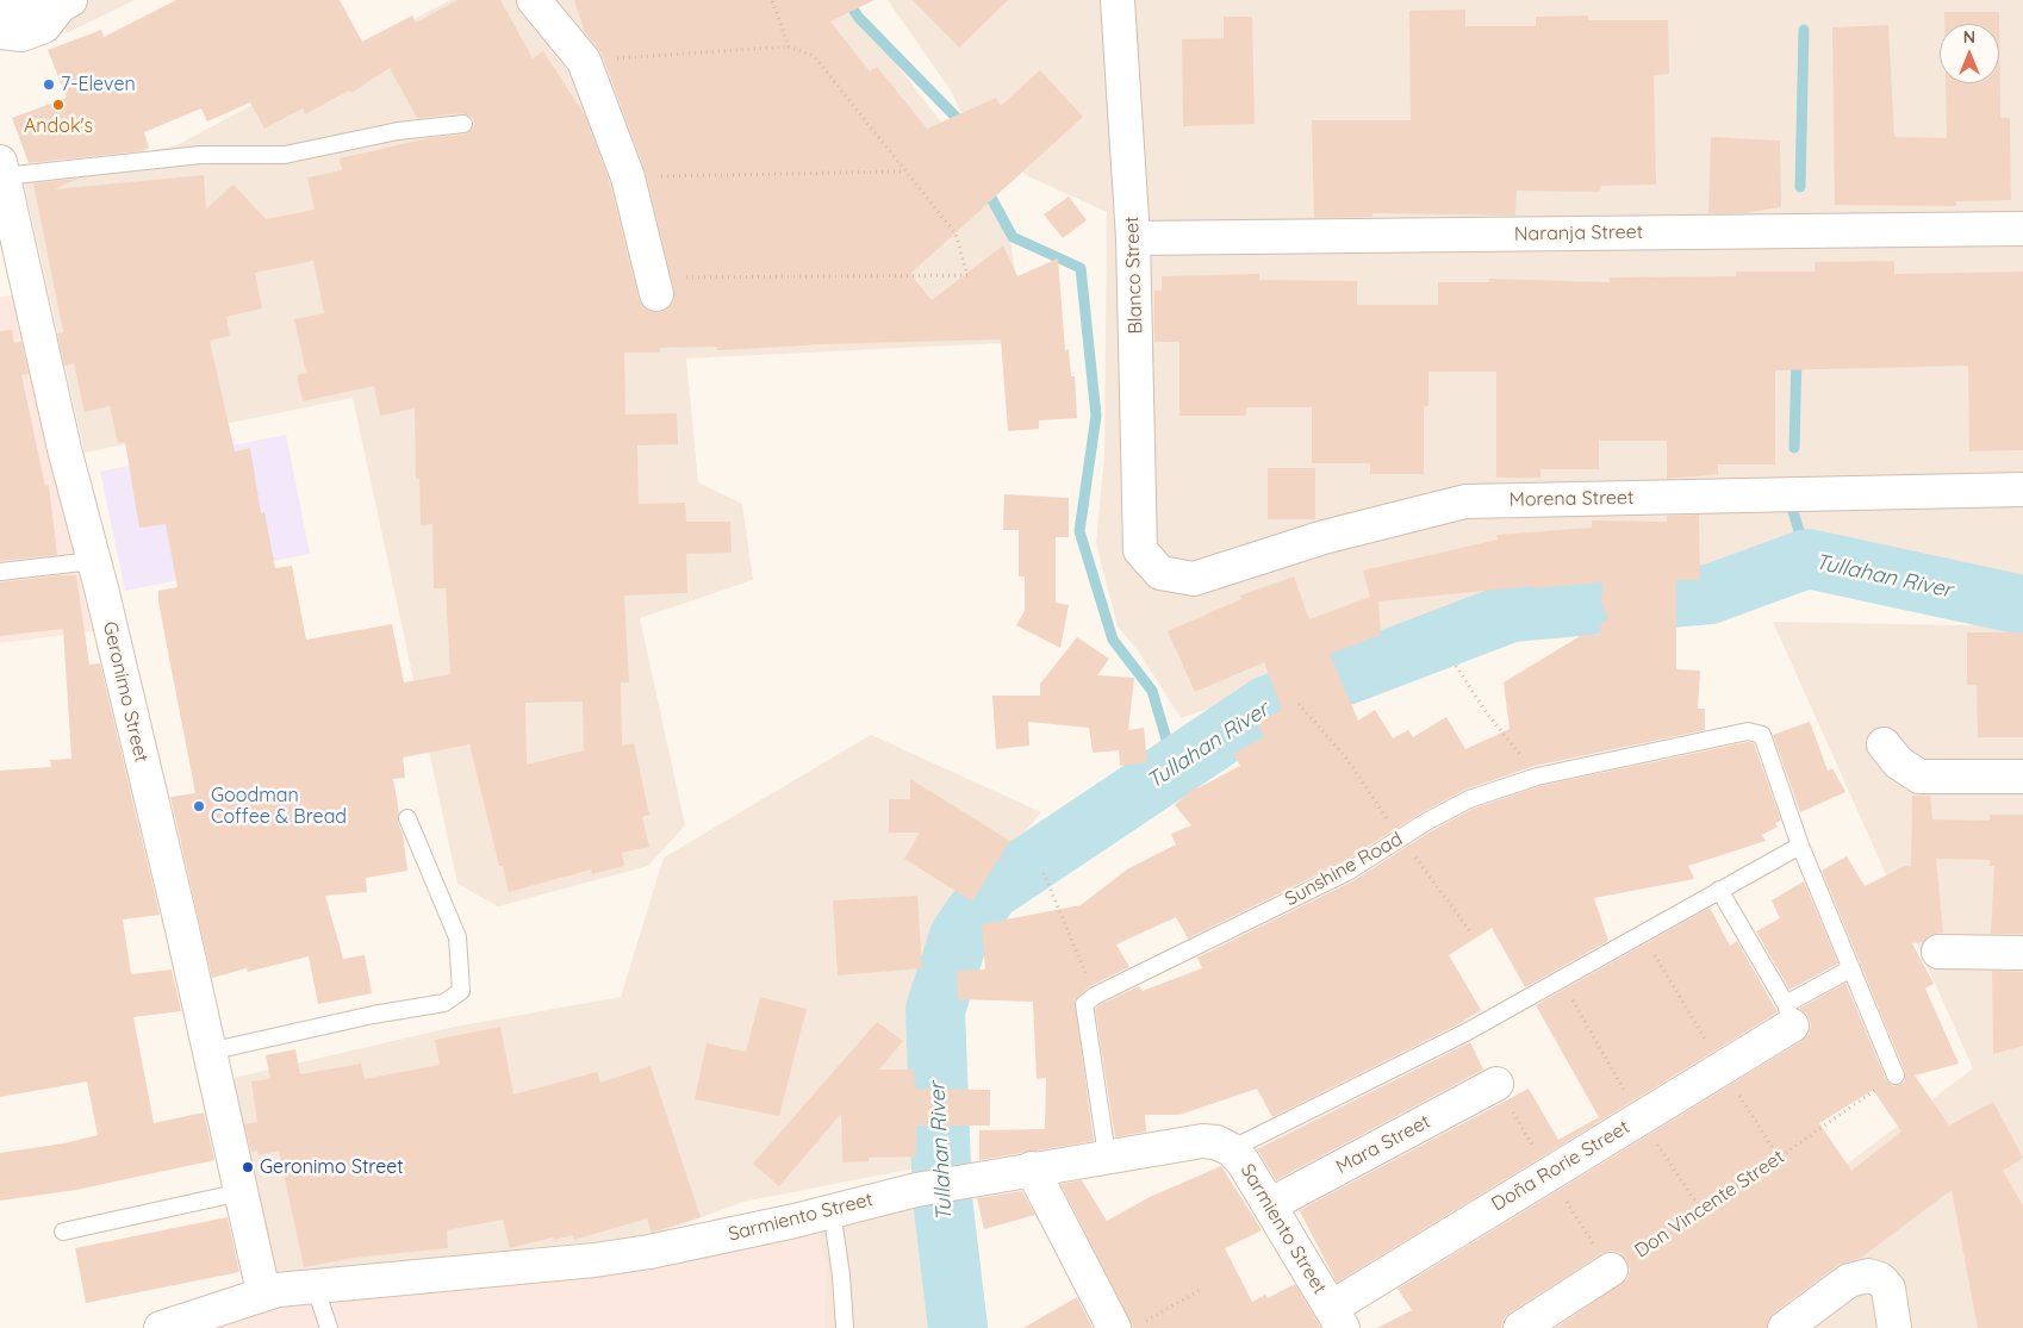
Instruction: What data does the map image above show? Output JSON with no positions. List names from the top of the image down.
{
  "streets": {
    "street": [
      "Naranja Street",
      "Blanco Street",
      "Morena Street",
      "Geronimo Street",
      "Mara Street",
      "Doña Rorie Street",
      "Sarmiento Street"
    ],
    "lane": ["Sunshine Road"],
    "path": ["Don Vincente Street"]
  },
  "crossings": [
    ["Naranja Street", "Blanco Street"],
    ["Blanco Street", "Morena Street"],
    ["Geronimo Street", "Sarmiento Street"],
    ["Mara Street", "Sarmiento Street"],
    ["Doña Rorie Street", "Sarmiento Street"]
  ],
  "water": ["Tullahan River"],
  "places": [
    "7-Eleven",
    "Andok's",
    "Goodman Coffee & Bread",
    "Geronimo Street"
  ],
  "north": "top"
}
